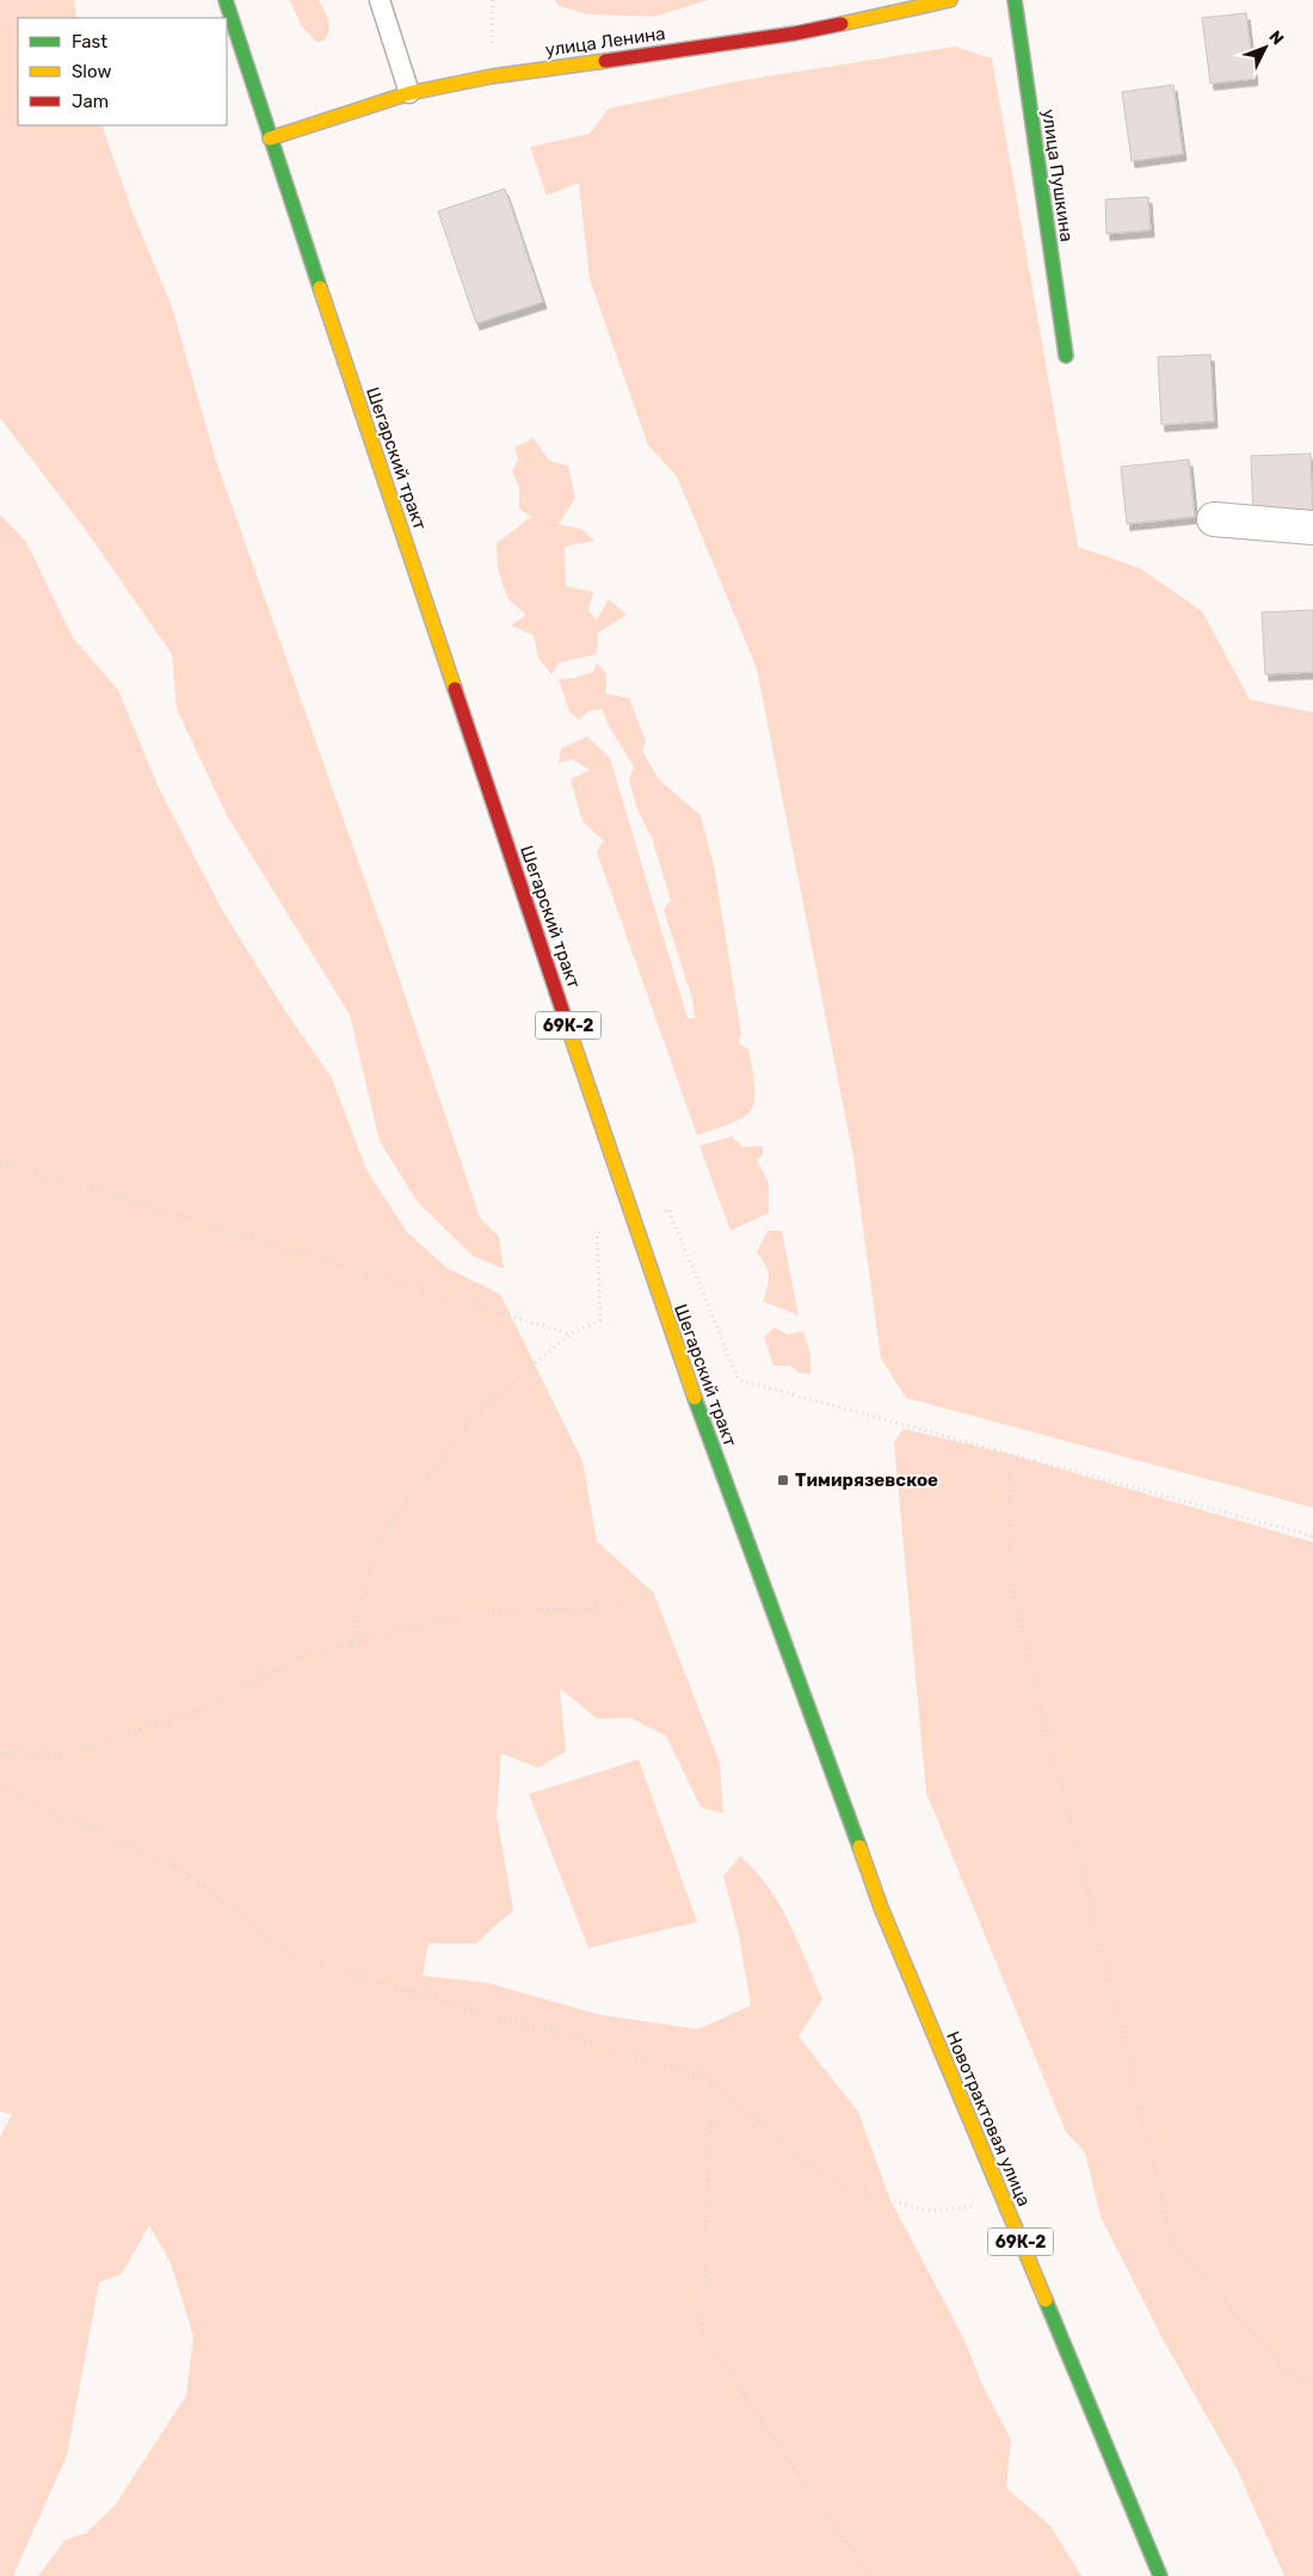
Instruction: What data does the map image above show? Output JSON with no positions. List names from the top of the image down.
{
  "streets": {
    "main road": [
      "улица Ленина",
      "улица Пушкина",
      "Шегарский тракт",
      "69К-2",
      "Новотрактовая улица"
    ]
  },
  "crossings": [
    ["улица Ленина", "Шегарский тракт"],
    ["Шегарский тракт", "Новотрактовая улица"]
  ],
  "places": {
    "transit": ["Тимирязевское"]
  },
  "legend": ["Fast", "Slow", "Jam"],
  "north": "top right"
}
